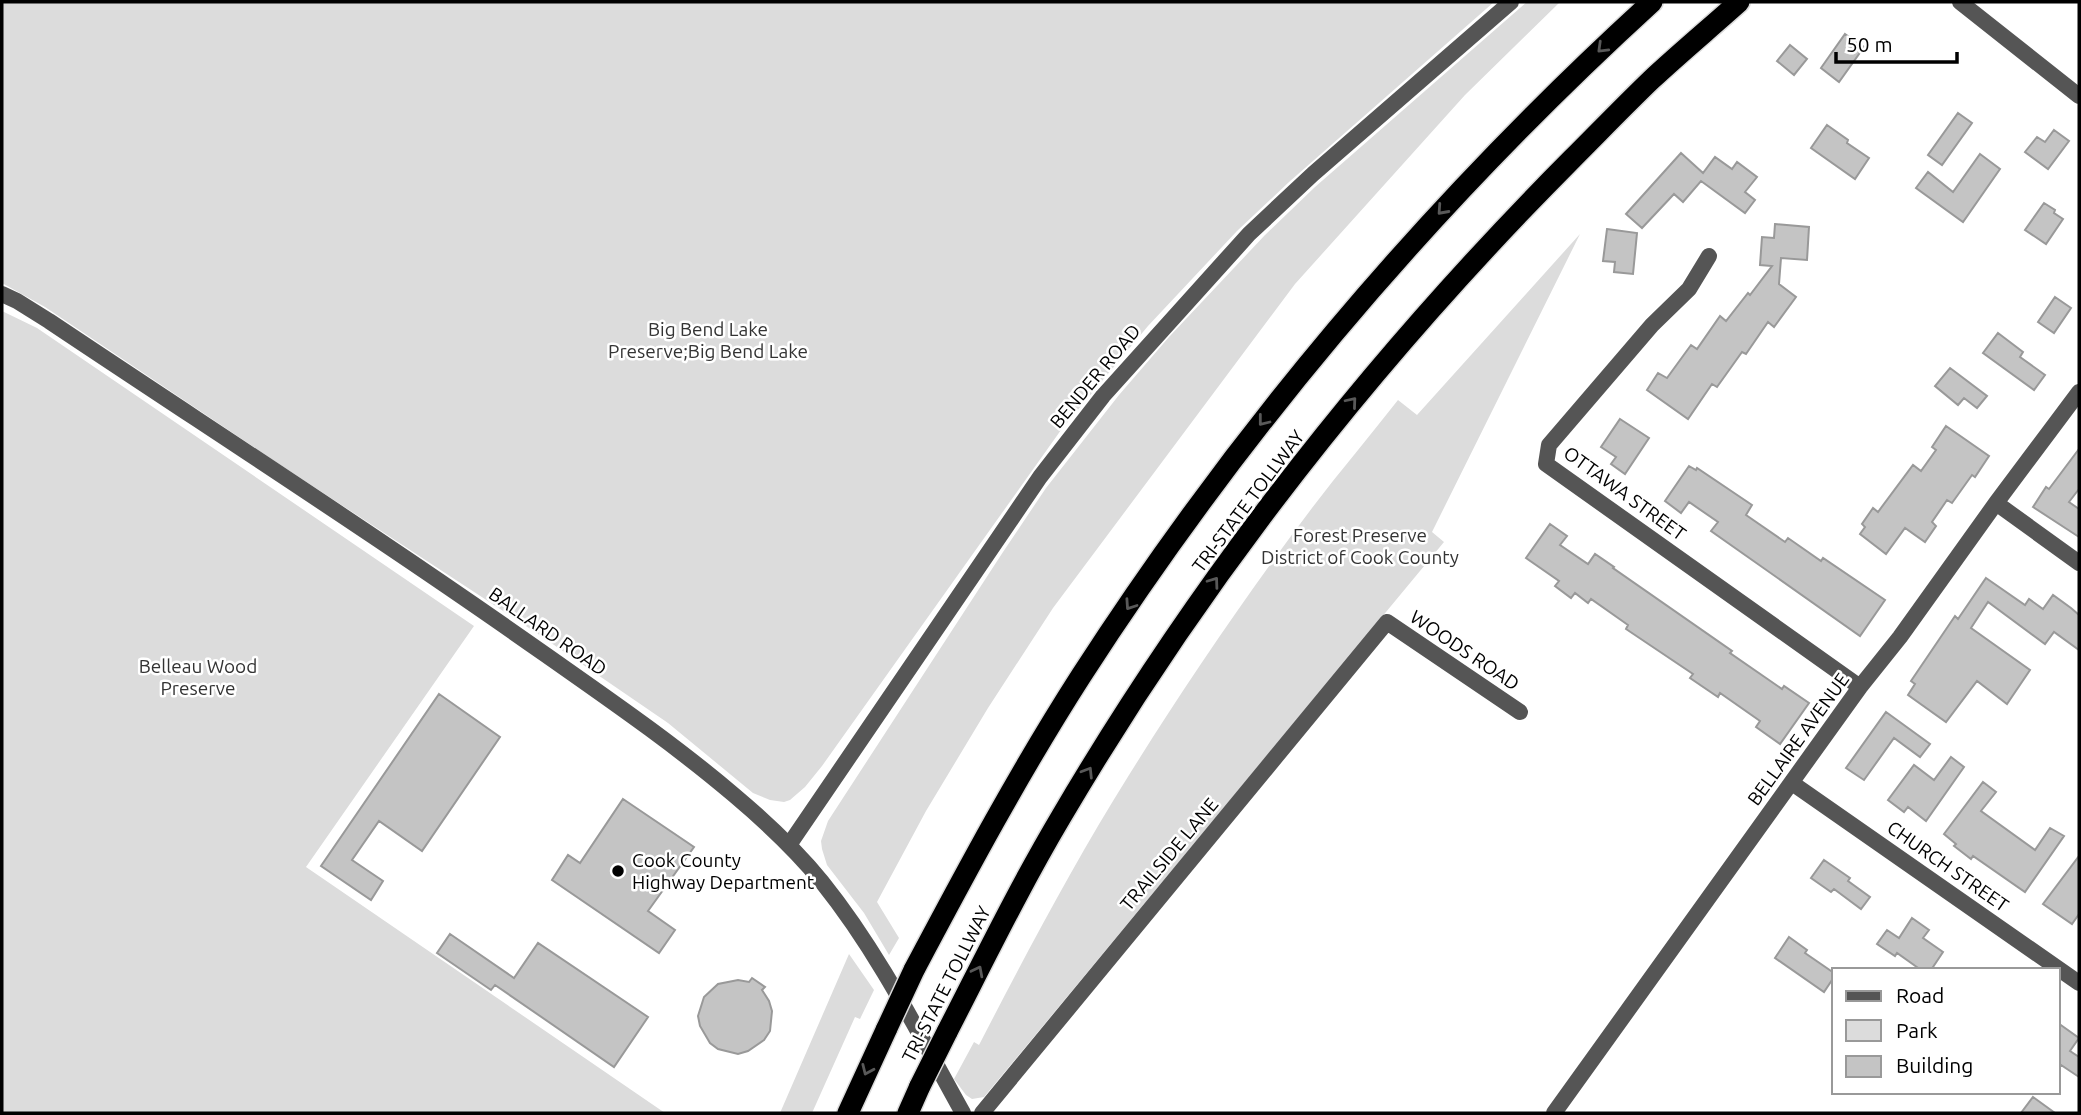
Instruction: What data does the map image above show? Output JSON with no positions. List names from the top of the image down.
{
  "streets": {
    "highway": ["TRI-STATE TOLLWAY"],
    "street": [
      "BENDER ROAD",
      "OTTAWA STREET",
      "BALLARD ROAD",
      "WOODS ROAD",
      "BELLAIRE AVENUE",
      "TRAILSIDE LANE",
      "CHURCH STREET"
    ]
  },
  "crossings": [
    ["BENDER ROAD", "BALLARD ROAD"],
    ["OTTAWA STREET", "BELLAIRE AVENUE"],
    ["WOODS ROAD", "TRAILSIDE LANE"],
    ["BELLAIRE AVENUE", "CHURCH STREET"]
  ],
  "parks": ["Big Bend Lake Preserve;Big Bend Lake", "Forest Preserve District of Cook County", "Belleau Wood Preserve"],
  "places": ["Cook County Highway Department"],
  "legend": ["Road", "Park", "Building"],
  "scale_bar": "50 m"
}
